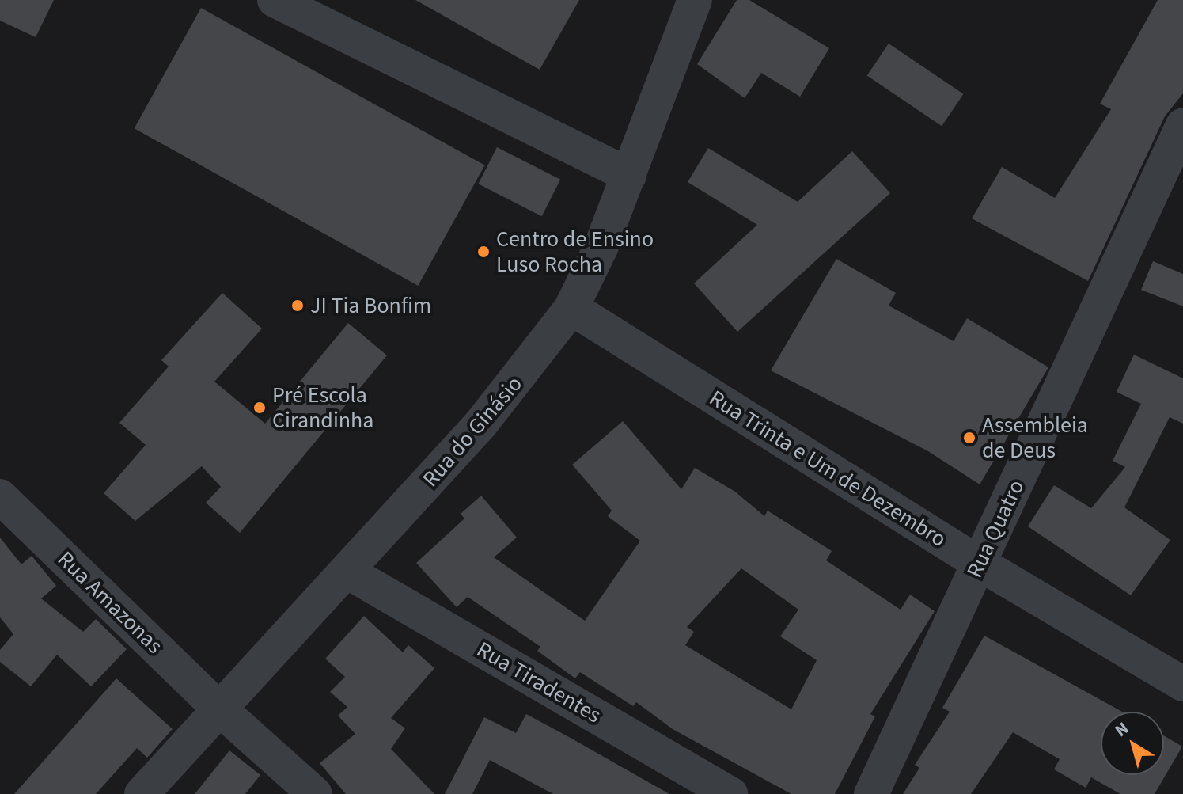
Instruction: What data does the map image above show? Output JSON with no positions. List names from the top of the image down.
{
  "streets": {
    "street": [
      "Rua do Ginásio",
      "Rua Trinta e Um de Dezembro",
      "Rua Quatro",
      "Rua Amazonas",
      "Rua Tiradentes"
    ]
  },
  "crossings": [
    ["Rua do Ginásio", "Rua Trinta e Um de Dezembro"],
    ["Rua do Ginásio", "Rua Amazonas"],
    ["Rua do Ginásio", "Rua Tiradentes"],
    ["Rua Trinta e Um de Dezembro", "Rua Quatro"]
  ],
  "places": [
    "Centro de Ensino Luso Rocha",
    "JI Tia Bonfim",
    "Pré Escola Cirandinha",
    "Assembleia de Deus"
  ],
  "north": "top left"
}
